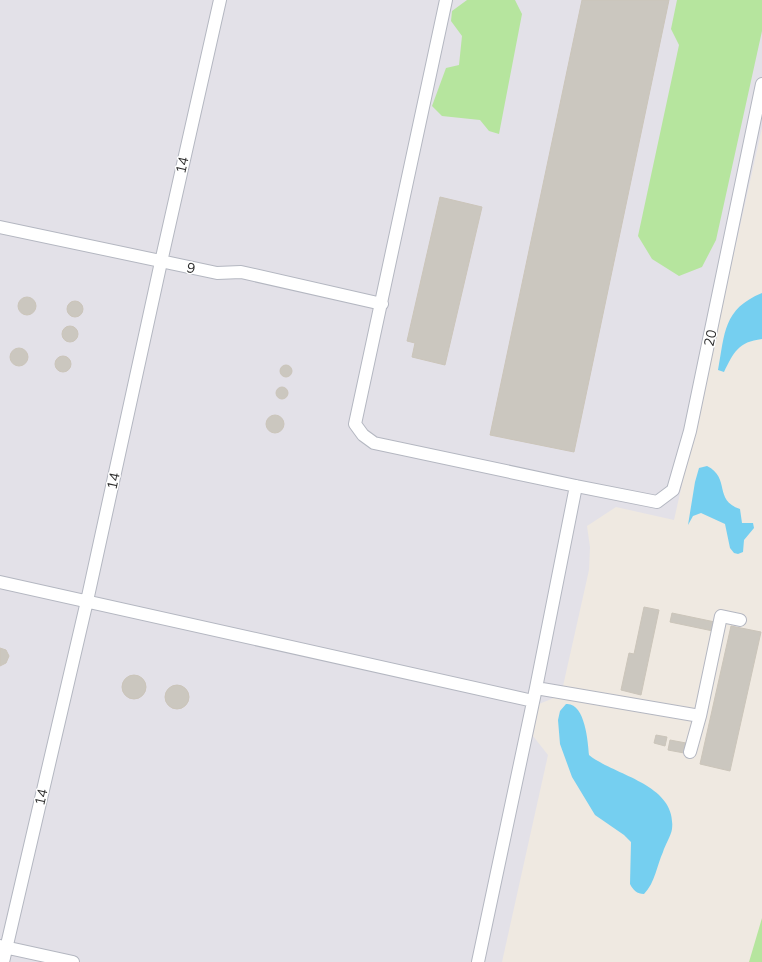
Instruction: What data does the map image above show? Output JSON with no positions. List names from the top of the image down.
{
  "streets": {
    "lane": ["14", "9", "20"]
  },
  "crossings": [
    ["14", "9"],
    ["9", "20"]
  ]
}
